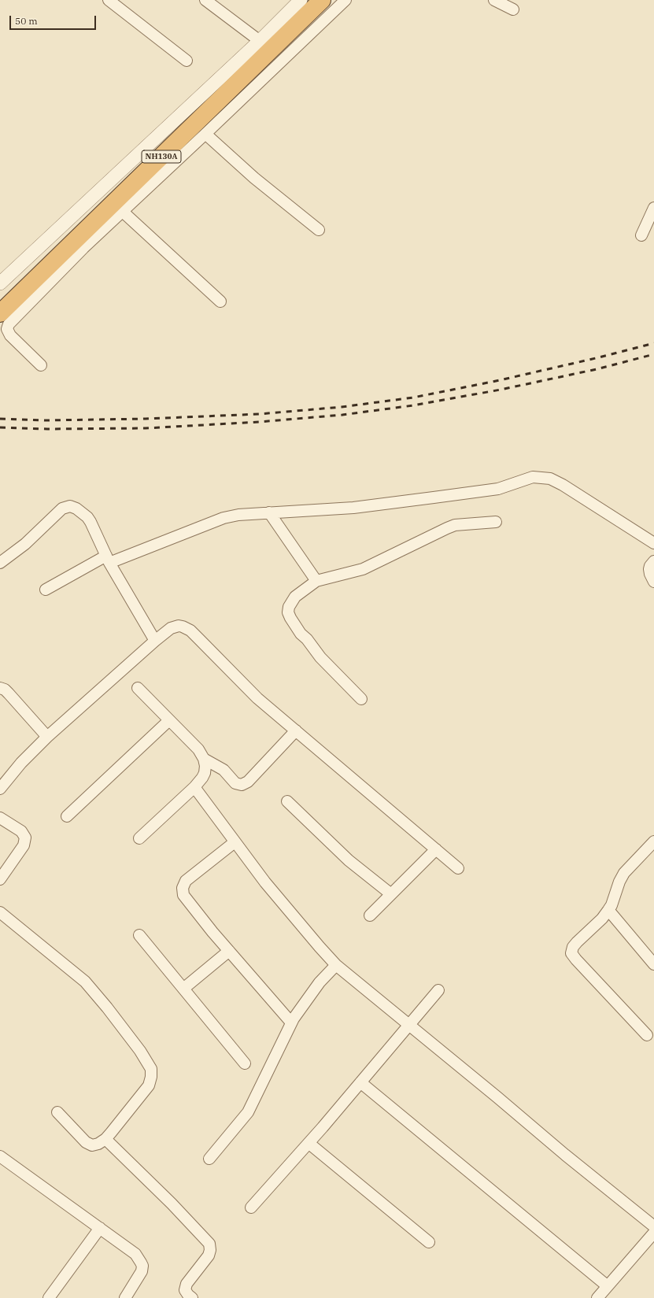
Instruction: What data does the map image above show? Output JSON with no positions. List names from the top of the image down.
{
  "streets": {
    "highway": ["NH130A"]
  },
  "scale_bar": "50 m"
}
